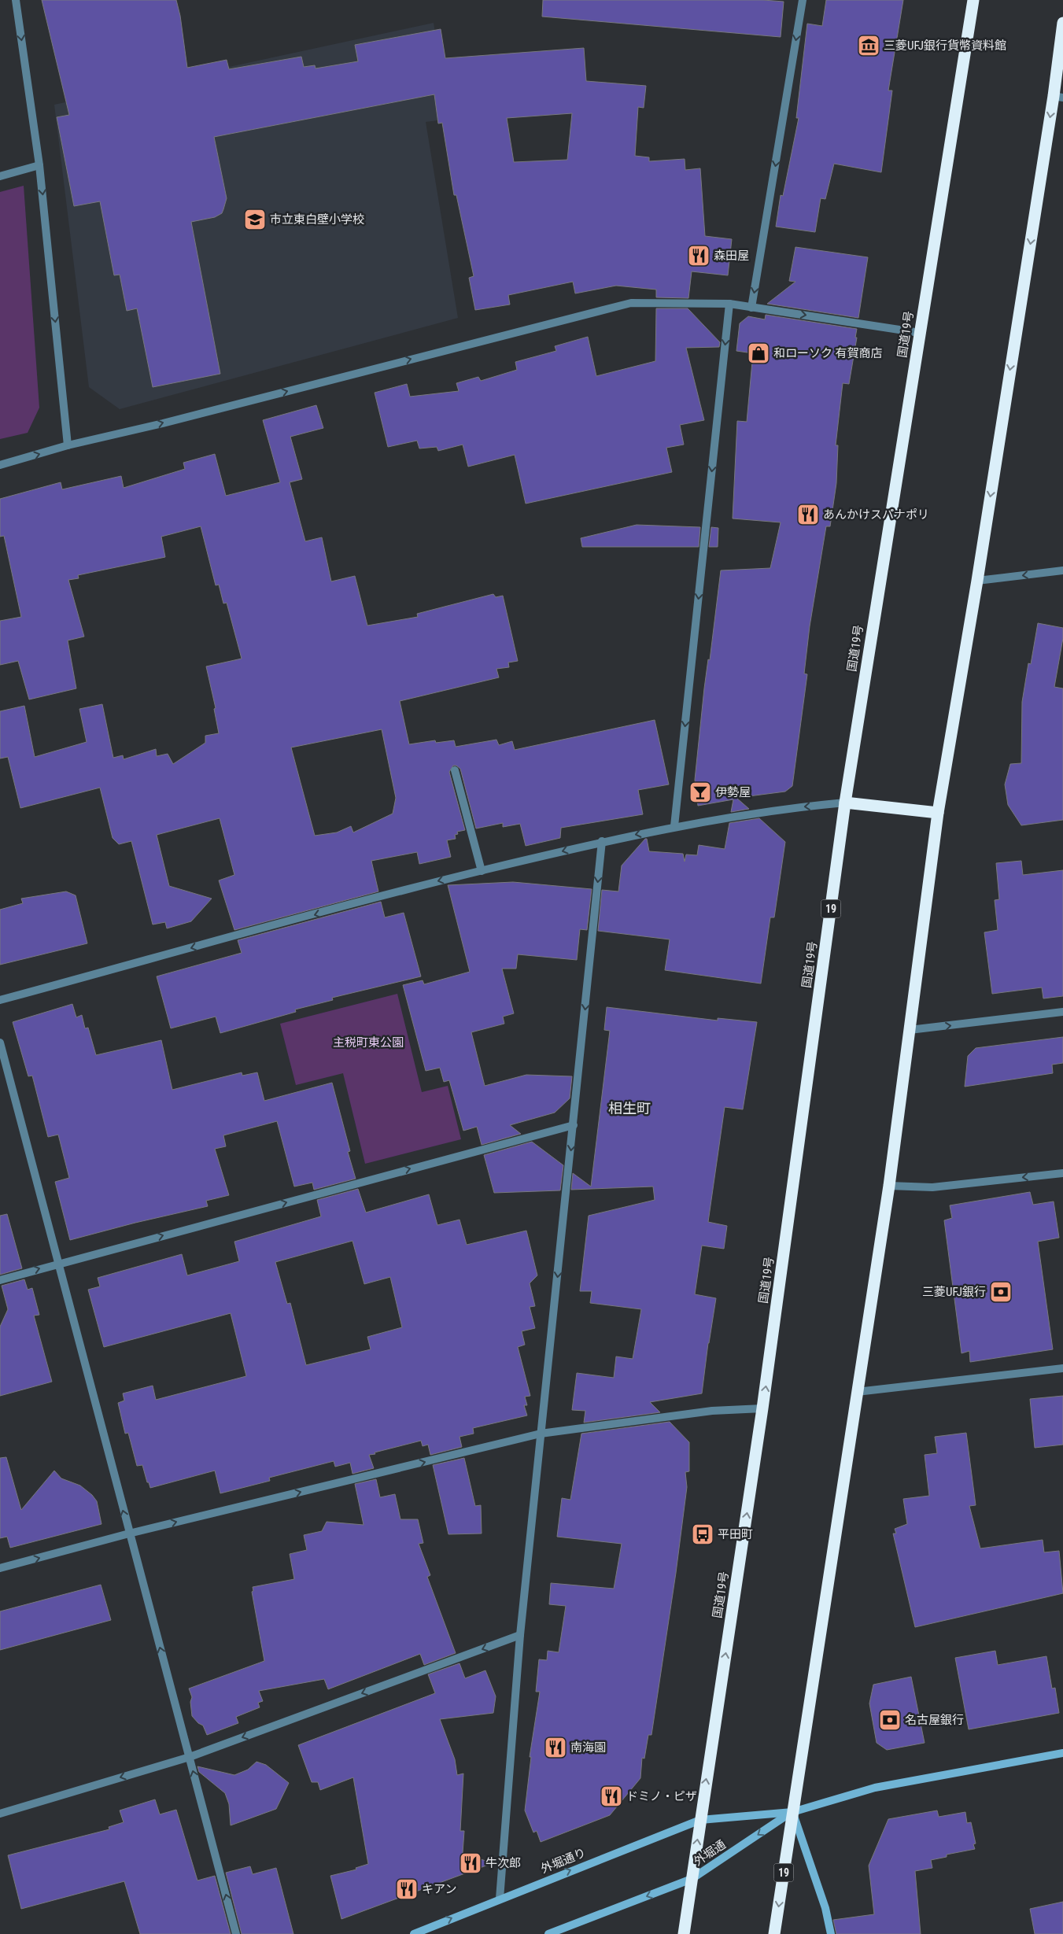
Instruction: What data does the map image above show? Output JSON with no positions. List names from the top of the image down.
{
  "streets": {
    "highway": ["国道19号", "19"],
    "street": ["外堀通", "外堀通り"]
  },
  "crossings": [
    ["国道19号", "外堀通"],
    ["国道19号", "外堀通り"],
    ["19", "外堀通"]
  ],
  "one_way": ["外堀通り"],
  "districts": ["相生町"],
  "parks": ["主税町東公園"],
  "places": {
    "museum": ["三菱UFJ銀行貨幣資料館"],
    "school or university": ["市立東白壁小学校"],
    "restaurant": [
      "森田屋",
      "あんかけスパナポリ",
      "南海園",
      "ドミノ・ピザ",
      "牛次郎",
      "キアン"
    ],
    "shop": ["和ローソク 有賀商店"],
    "bar": ["伊勢屋"],
    "bank": ["三菱UFJ銀行", "名古屋銀行"],
    "bus stop": ["平田町"]
  }
}
